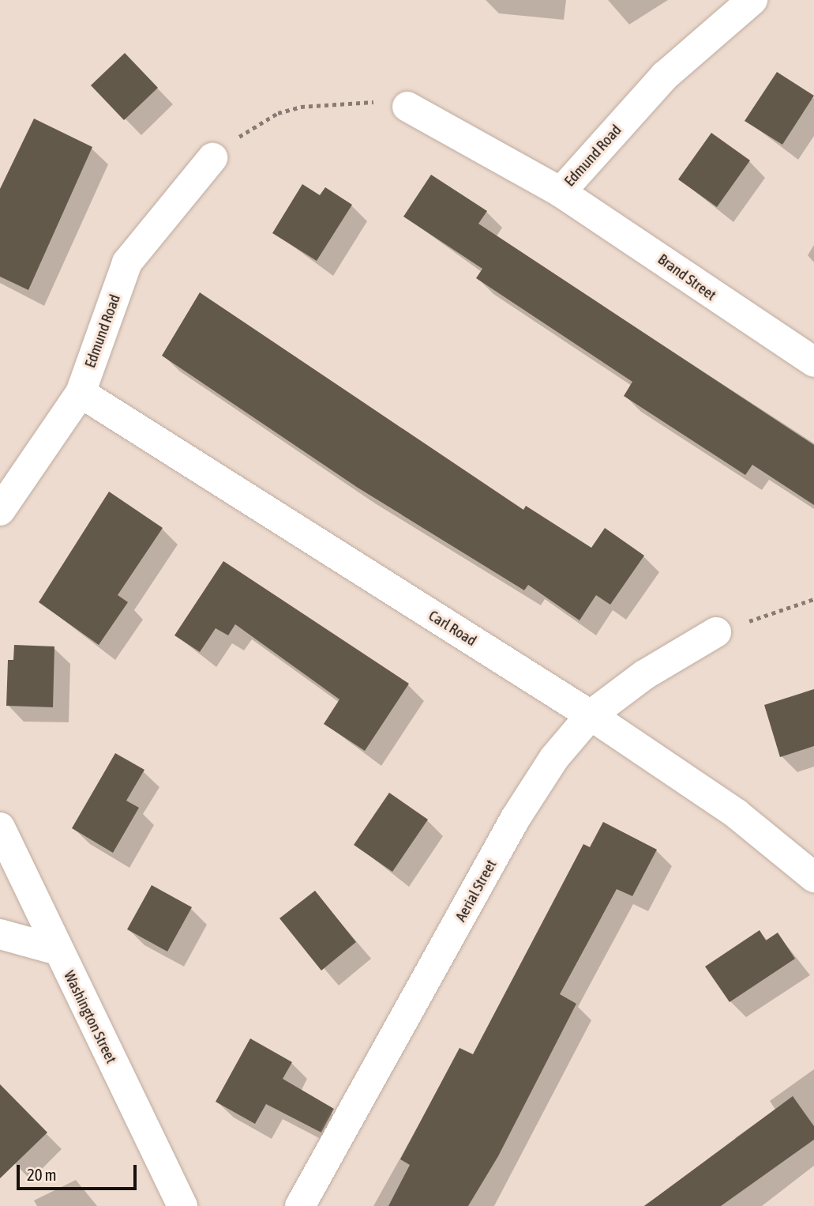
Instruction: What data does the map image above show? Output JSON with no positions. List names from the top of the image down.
{
  "streets": {
    "street": [
      "Edmund Road",
      "Brand Street",
      "Carl Road",
      "Aerial Street",
      "Washington Street"
    ]
  },
  "crossings": [
    ["Edmund Road", "Brand Street"],
    ["Edmund Road", "Carl Road"],
    ["Carl Road", "Aerial Street"]
  ],
  "scale_bar": "20 m"
}
